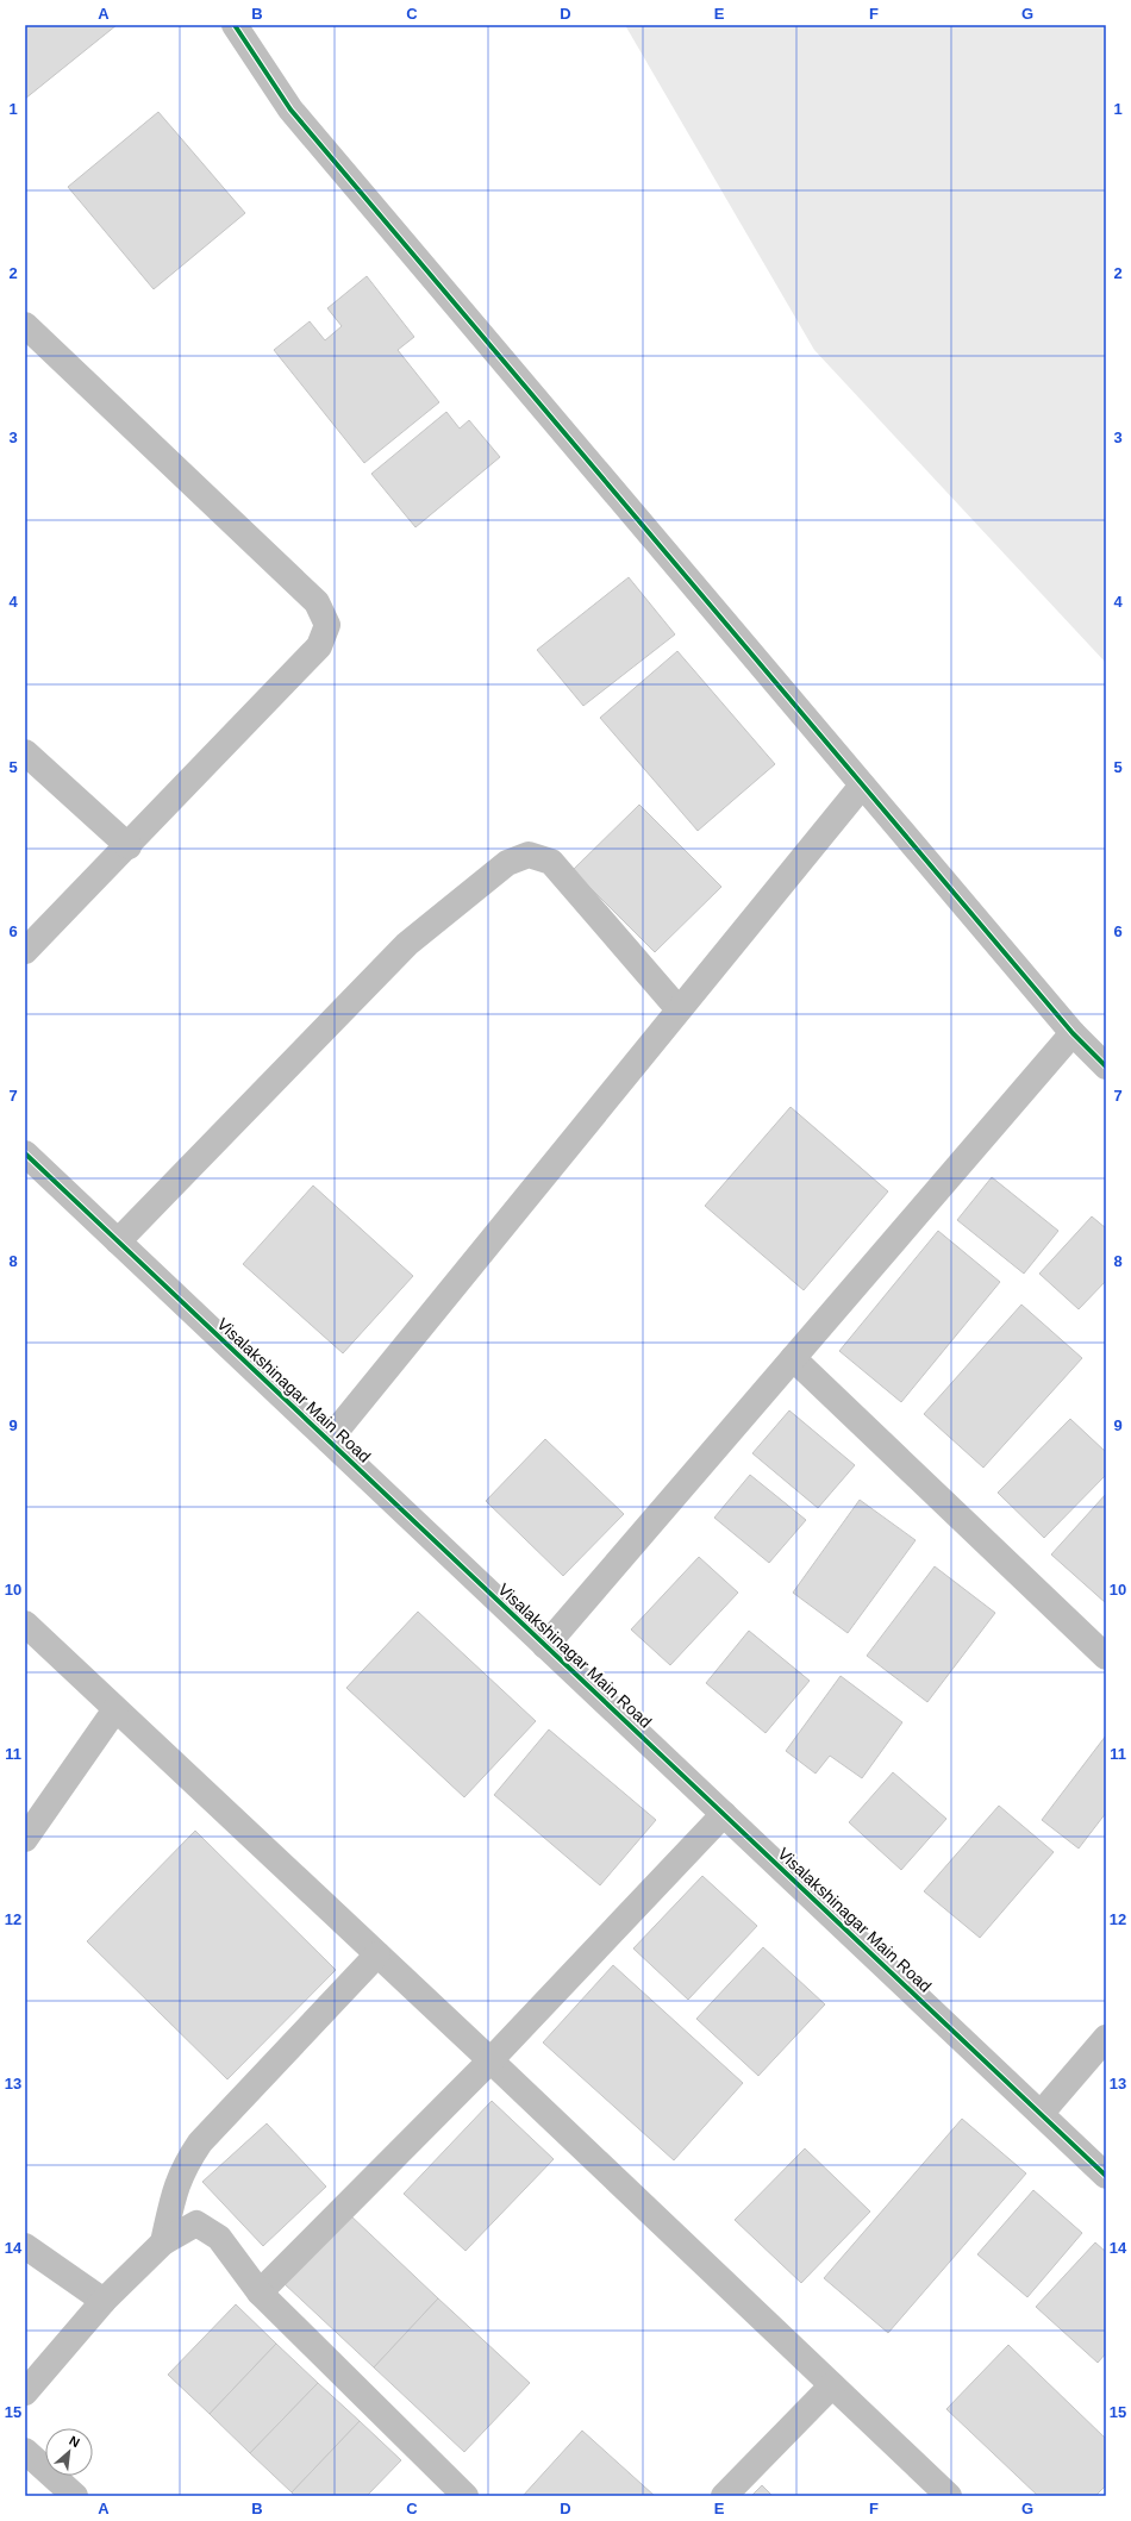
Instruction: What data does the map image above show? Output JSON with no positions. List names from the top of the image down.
{
  "streets": {
    "street": ["Visalakshinagar Main Road"]
  },
  "north": "top right",
  "grid": {
    "columns": [
      "A",
      "B",
      "C",
      "D",
      "E",
      "F",
      "G"
    ],
    "rows": [
      "1",
      "2",
      "3",
      "4",
      "5",
      "6",
      "7",
      "8",
      "9",
      "10",
      "11",
      "12",
      "13",
      "14",
      "15"
    ]
  }
}
